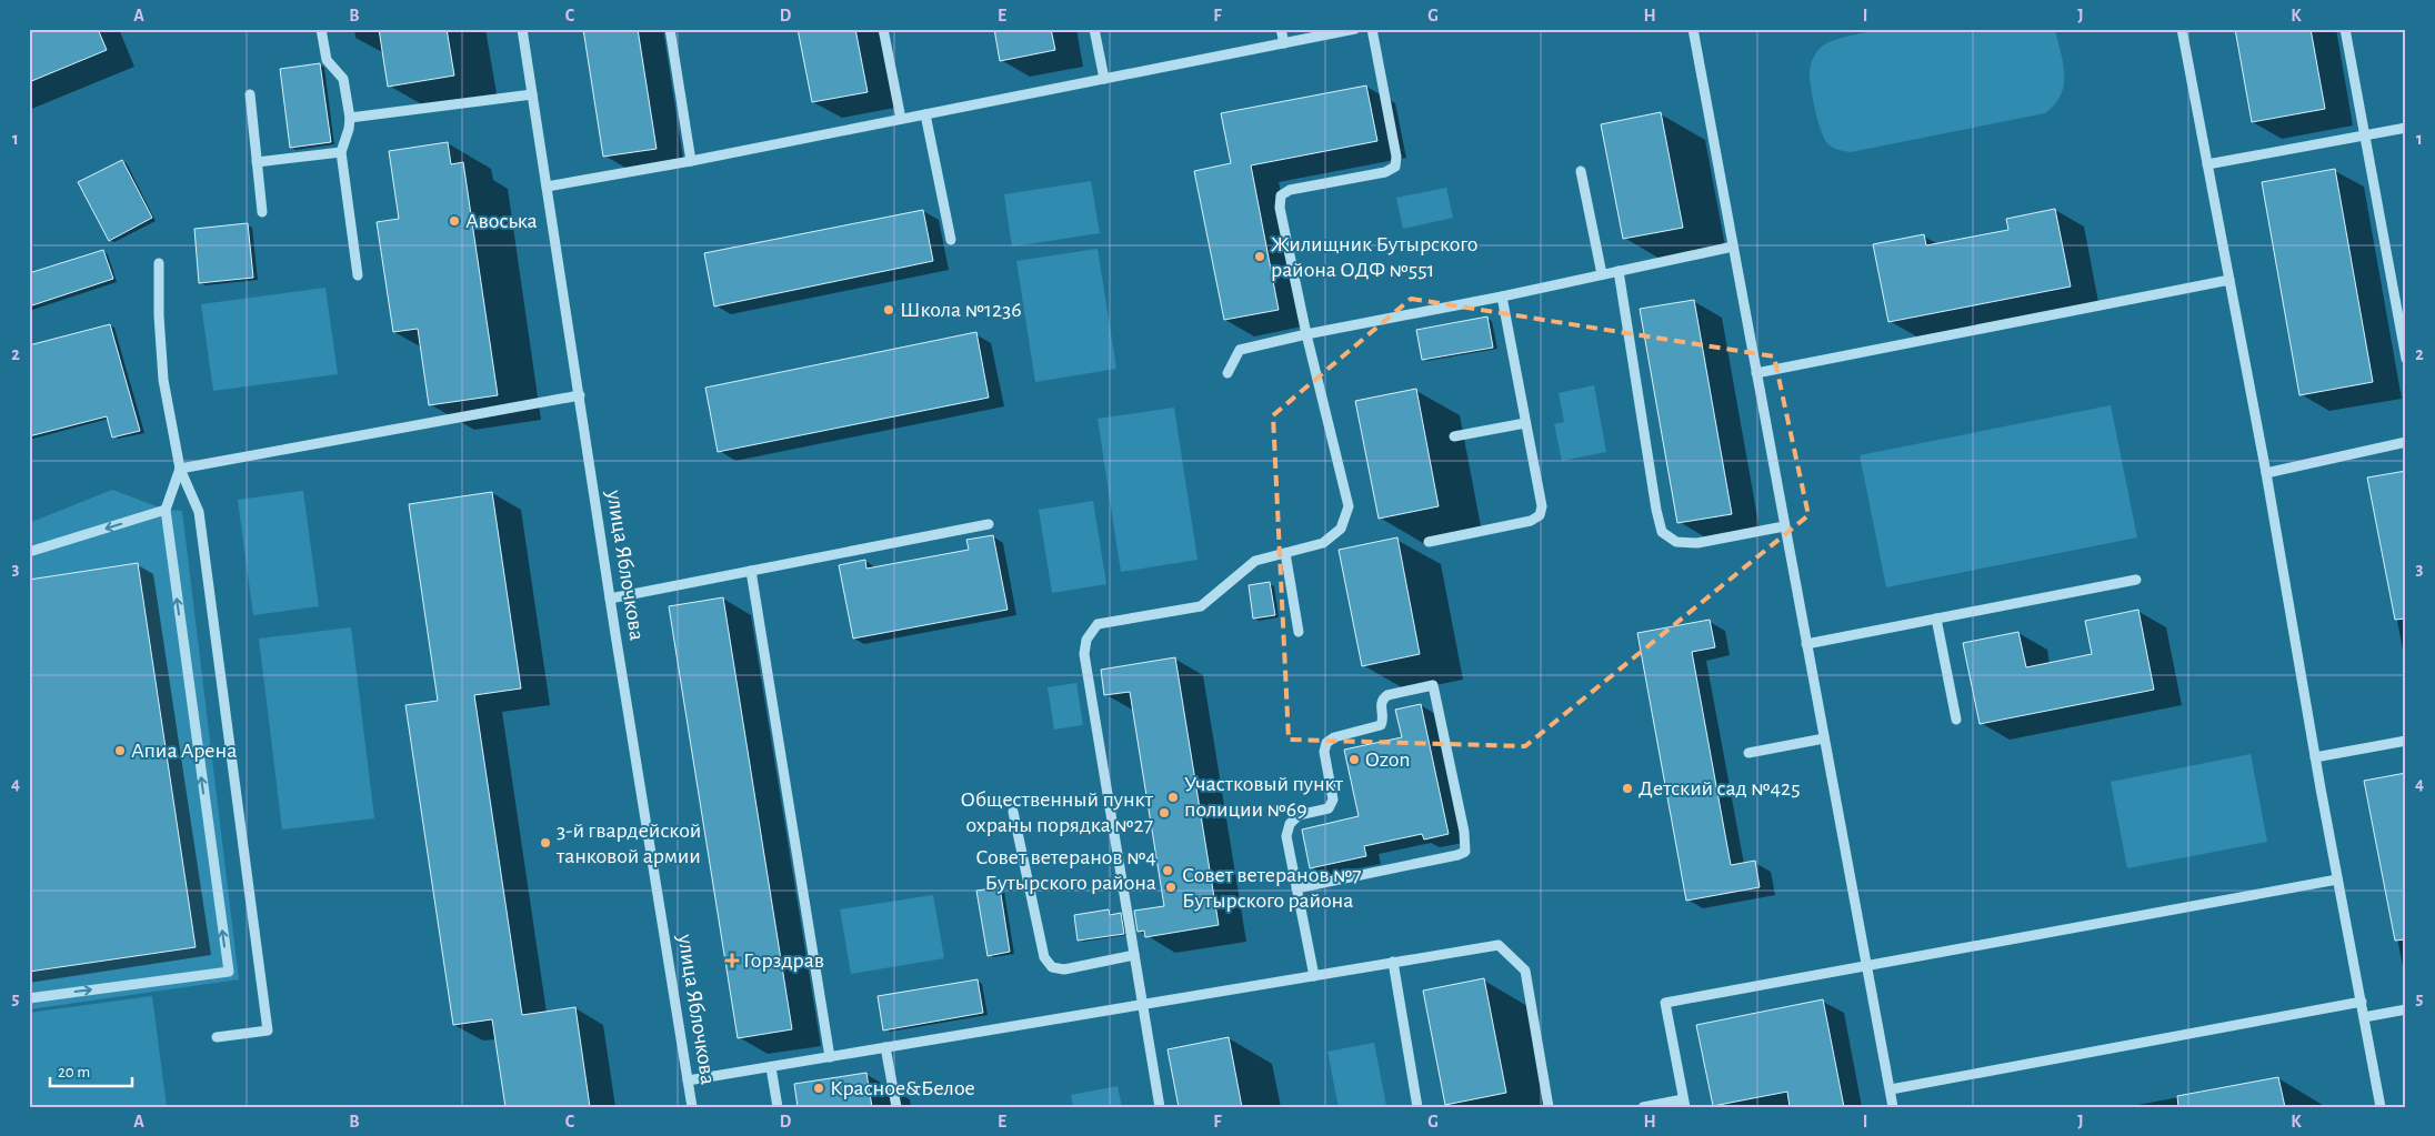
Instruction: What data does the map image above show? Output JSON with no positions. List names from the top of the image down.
{
  "streets": {
    "street": ["улица Яблочкова"]
  },
  "places": {
    "other": [
      "Авоська",
      "Жилищник Бутырского района ОДФ №551",
      "Школа №1236",
      "Апиа Арена",
      "Ozon",
      "Детский сад №425",
      "Участковый пункт полиции №69",
      "Общественный пункт охраны порядка №27",
      "3-й гвардейской танковой армии",
      "Совет ветеранов №4 Бутырского района",
      "Совет ветеранов №7 Бутырского района",
      "Красное&Белое"
    ],
    "health": ["Горздрав"]
  },
  "scale_bar": "20 m",
  "grid": {
    "columns": [
      "A",
      "B",
      "C",
      "D",
      "E",
      "F",
      "G",
      "H",
      "I",
      "J",
      "K"
    ],
    "rows": [
      "1",
      "2",
      "3",
      "4",
      "5"
    ]
  }
}
